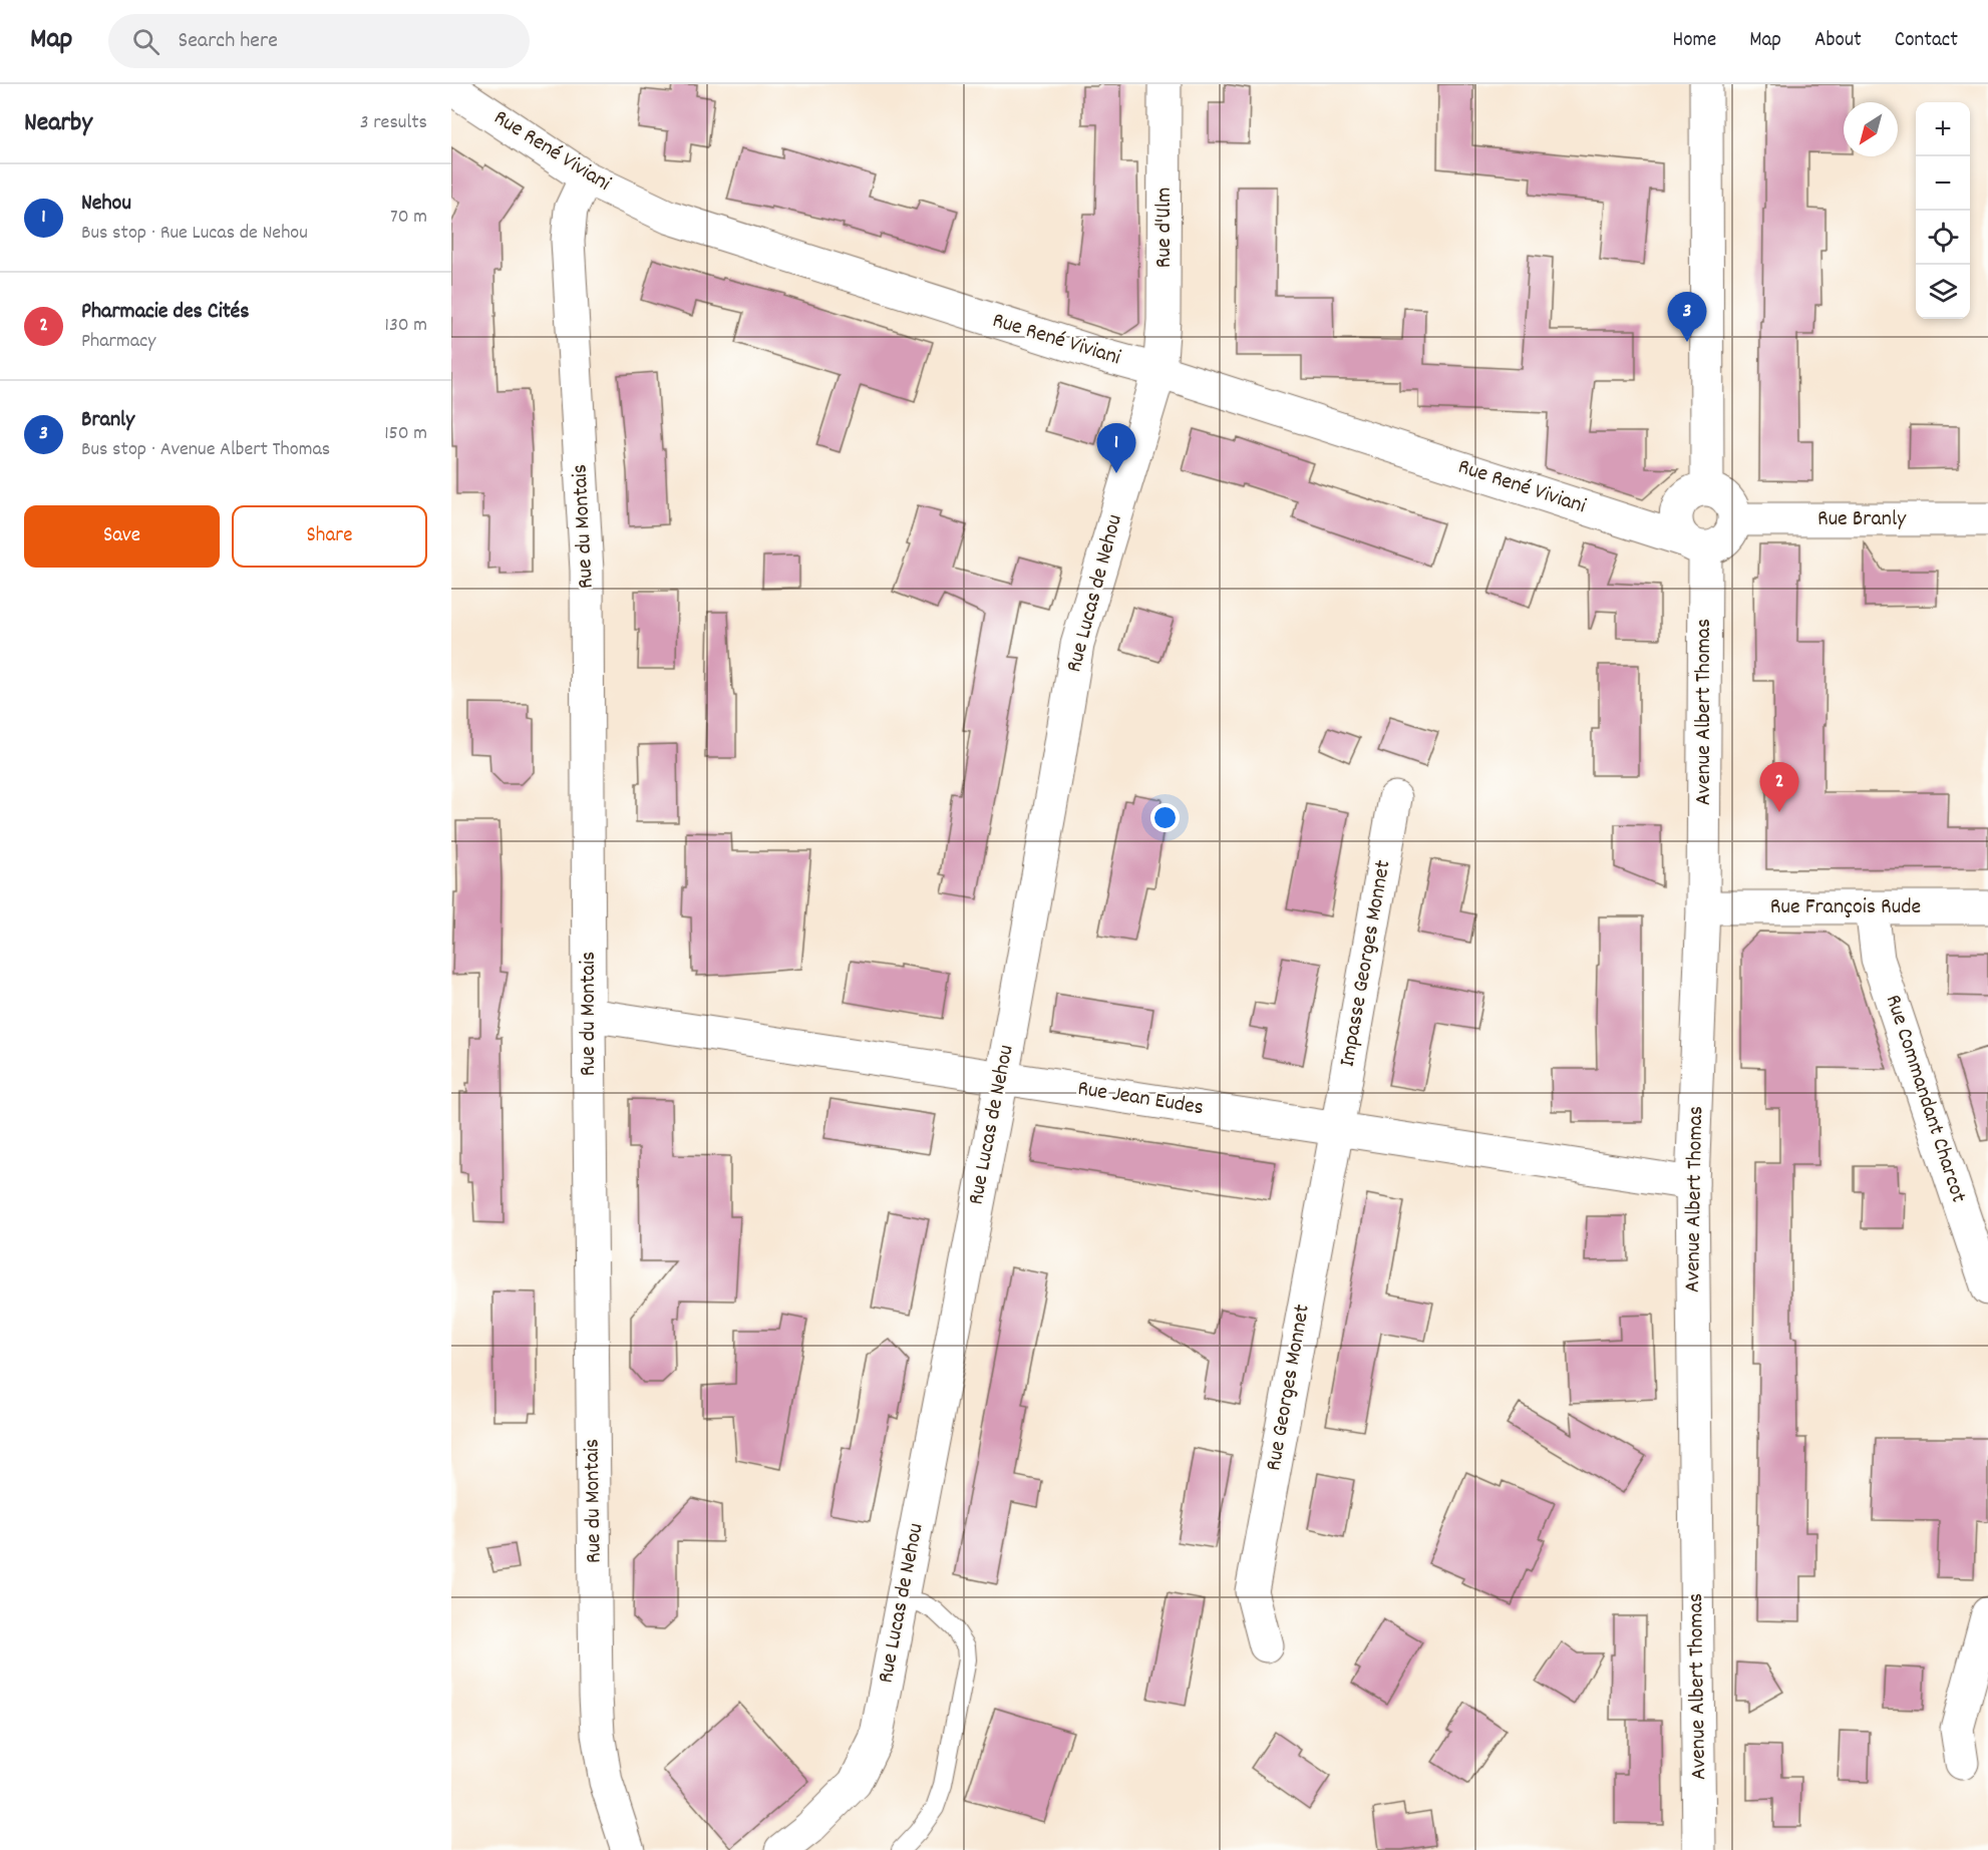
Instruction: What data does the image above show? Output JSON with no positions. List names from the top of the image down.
{
  "streets": {
    "street": [
      "Rue René Viviani",
      "Rue d'Ulm",
      "Rue Branly",
      "Rue du Montais",
      "Rue Lucas de Nehou",
      "Avenue Albert Thomas",
      "Rue François Rude",
      "Impasse Georges Monnet",
      "Rue Jean Eudes",
      "Rue Commandant Charcot",
      "Rue Georges Monnet"
    ]
  },
  "crossings": [
    ["Rue René Viviani", "Rue d'Ulm"],
    ["Rue René Viviani", "Rue Branly"],
    ["Rue René Viviani", "Rue du Montais"],
    ["Rue René Viviani", "Rue Lucas de Nehou"],
    ["Rue René Viviani", "Avenue Albert Thomas"],
    ["Rue d'Ulm", "Rue Lucas de Nehou"],
    ["Rue Branly", "Avenue Albert Thomas"],
    ["Rue du Montais", "Rue Jean Eudes"],
    ["Rue Lucas de Nehou", "Rue Jean Eudes"],
    ["Avenue Albert Thomas", "Rue François Rude"],
    ["Avenue Albert Thomas", "Rue Jean Eudes"],
    ["Rue François Rude", "Rue Commandant Charcot"],
    ["Impasse Georges Monnet", "Rue Jean Eudes"],
    ["Impasse Georges Monnet", "Rue Georges Monnet"],
    ["Rue Jean Eudes", "Rue Georges Monnet"]
  ],
  "north": "bottom left",
  "page": {
    "header": "Map",
    "search": "Search here",
    "nav": [
      "Home",
      "Map",
      "About",
      "Contact"
    ],
    "heading": ["Nearby", "3 results"],
    "map_buttons": ["+", "−"],
    "list": [
      {
        "mark": "1",
        "name": "Nehou",
        "note": "Bus stop · Rue Lucas de Nehou",
        "value": "70 m"
      },
      {
        "mark": "2",
        "name": "Pharmacie des Cités",
        "note": "Pharmacy",
        "value": "130 m"
      },
      {
        "mark": "3",
        "name": "Branly",
        "note": "Bus stop · Avenue Albert Thomas",
        "value": "150 m"
      }
    ],
    "pins": ["3", "1", "2"],
    "buttons": ["Save", "Share"]
  }
}
